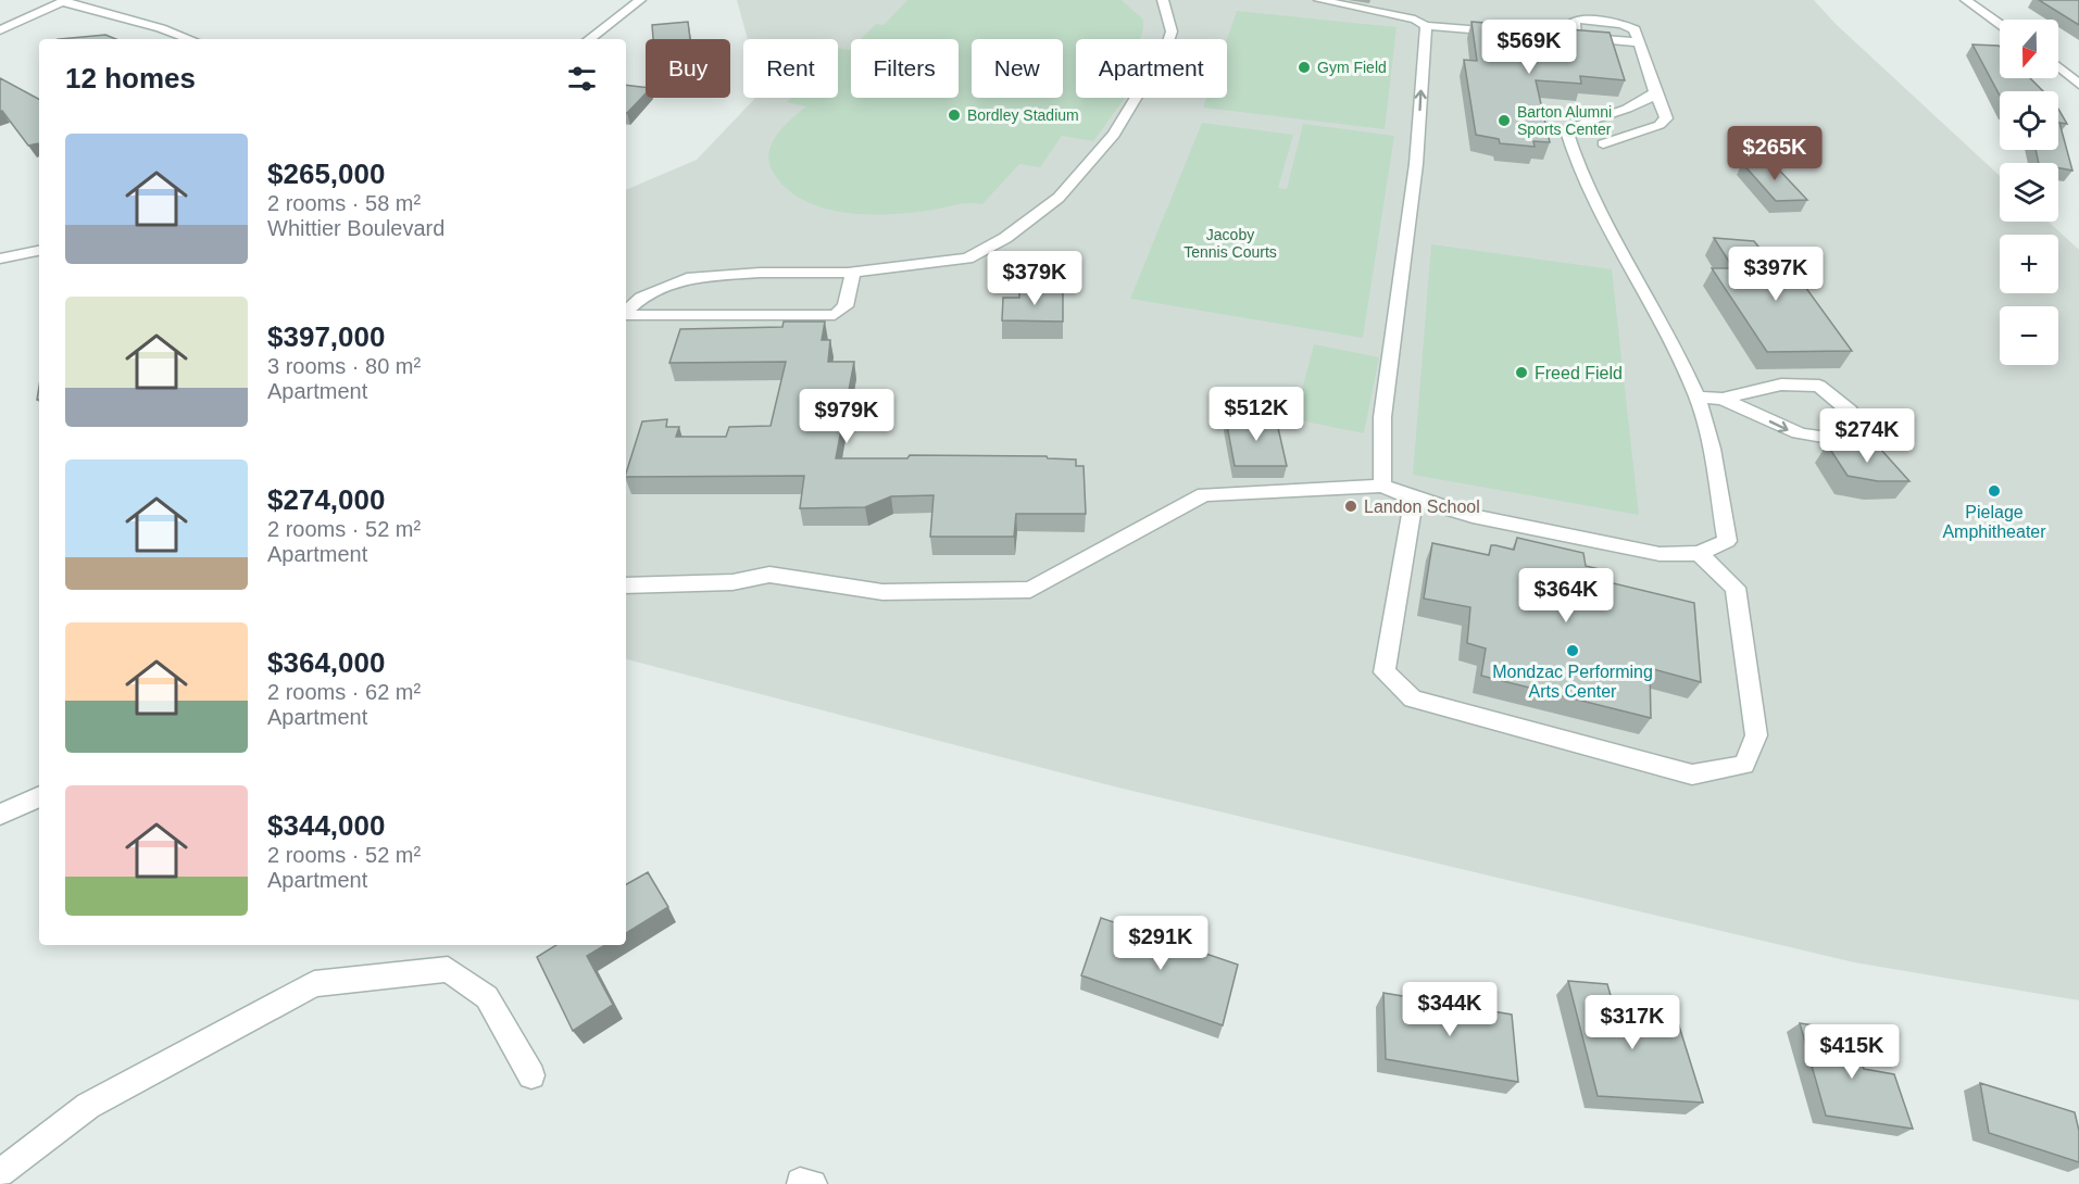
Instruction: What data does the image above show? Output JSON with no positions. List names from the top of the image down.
{
  "parks": ["Jacoby Tennis Courts"],
  "places": [
    "Gym Field",
    "Bordley Stadium",
    "Barton Alumni Sports Center",
    "Freed Field",
    "Pielage Amphitheater",
    "Landon School",
    "Mondzac Performing Arts Center"
  ],
  "north": "bottom",
  "page": {
    "map_buttons": ["+", "−"],
    "price": [
      "$569K",
      "$265K",
      "$397K",
      "$379K",
      "$512K",
      "$979K",
      "$274K",
      "$364K",
      "$291K",
      "$344K",
      "$317K",
      "$415K"
    ],
    "chip": [
      "Buy",
      "Rent",
      "Filters",
      "New",
      "Apartment"
    ],
    "heading": "12 homes",
    "list": [
      {
        "name": "$265,000",
        "note": "2 rooms · 58 m² · Whittier Boulevard"
      },
      {
        "name": "$397,000",
        "note": "3 rooms · 80 m² · Apartment"
      },
      {
        "name": "$274,000",
        "note": "2 rooms · 52 m² · Apartment"
      },
      {
        "name": "$364,000",
        "note": "2 rooms · 62 m² · Apartment"
      },
      {
        "name": "$344,000",
        "note": "2 rooms · 52 m² · Apartment"
      }
    ]
  }
}
